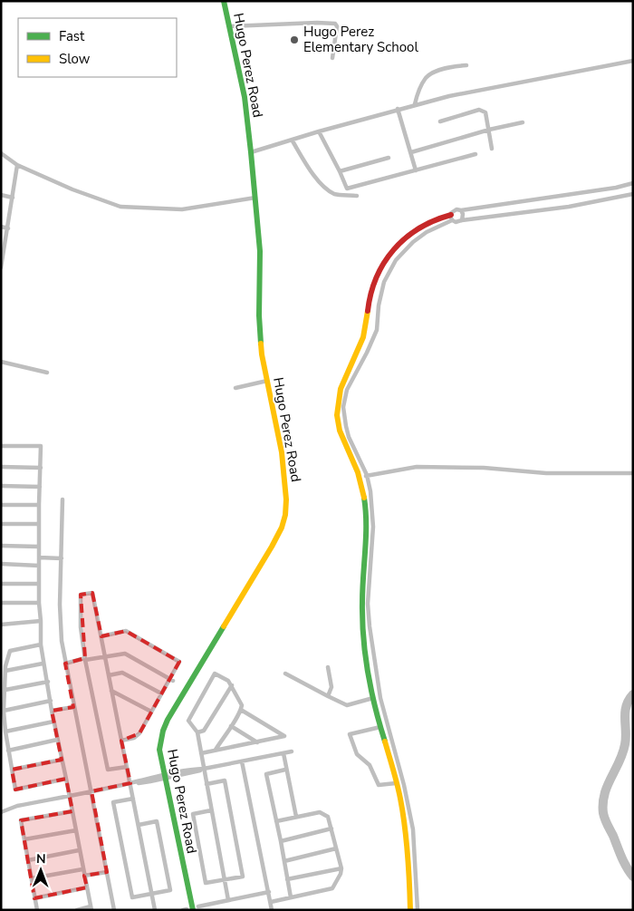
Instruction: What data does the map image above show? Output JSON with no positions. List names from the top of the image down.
{
  "streets": {
    "street": ["Hugo Perez Road"]
  },
  "places": ["Hugo Perez Elementary School"],
  "legend": ["Fast", "Slow"],
  "north": "top"
}
